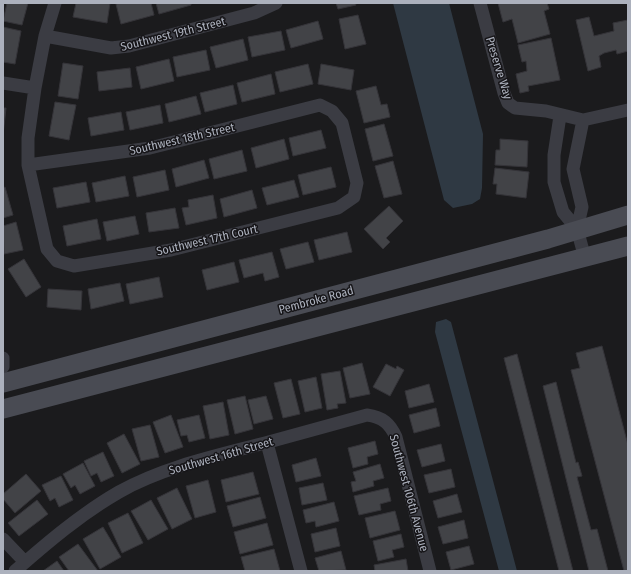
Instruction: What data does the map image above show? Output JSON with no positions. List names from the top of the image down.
{
  "streets": {
    "main road": ["Pembroke Road"],
    "street": [
      "Southwest 19th Street",
      "Preserve Way",
      "Southwest 18th Street",
      "Southwest 17th Court",
      "Southwest 16th Street",
      "Southwest 106th Avenue"
    ]
  },
  "crossings": [
    ["Southwest 18th Street", "Southwest 17th Court"],
    ["Southwest 16th Street", "Southwest 106th Avenue"]
  ]
}
